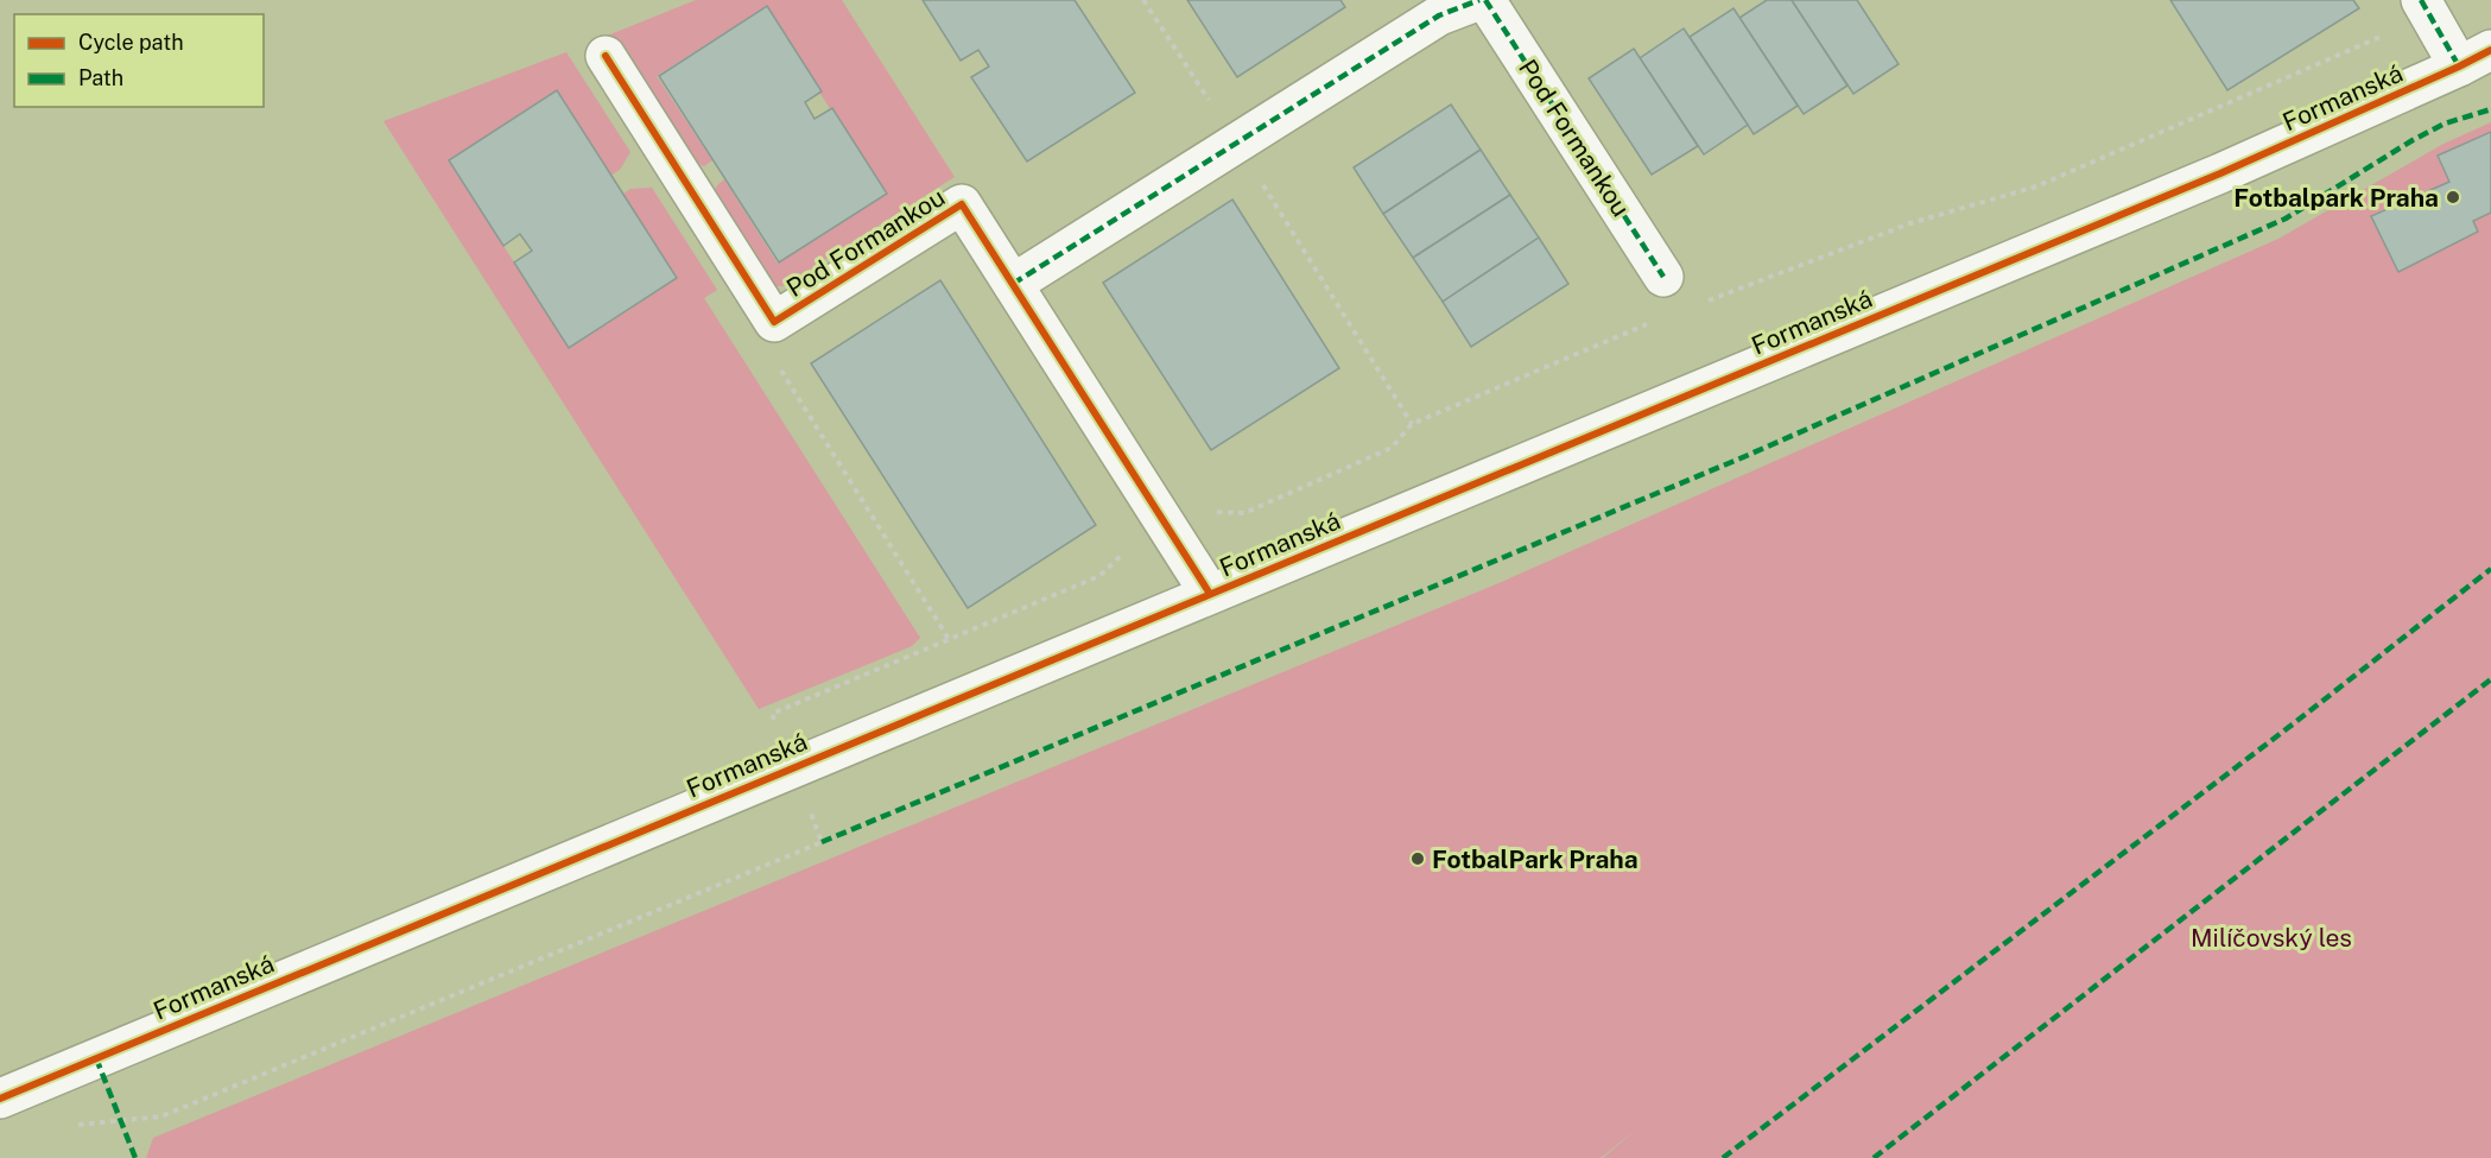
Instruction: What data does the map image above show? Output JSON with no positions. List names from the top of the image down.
{
  "streets": {
    "street": ["Formanská", "Pod Formankou"]
  },
  "crossings": [
    ["Formanská", "Pod Formankou"]
  ],
  "parks": ["Milíčovský les"],
  "places": ["Fotbalpark Praha", "FotbalPark Praha"],
  "legend": ["Cycle path", "Path"]
}
